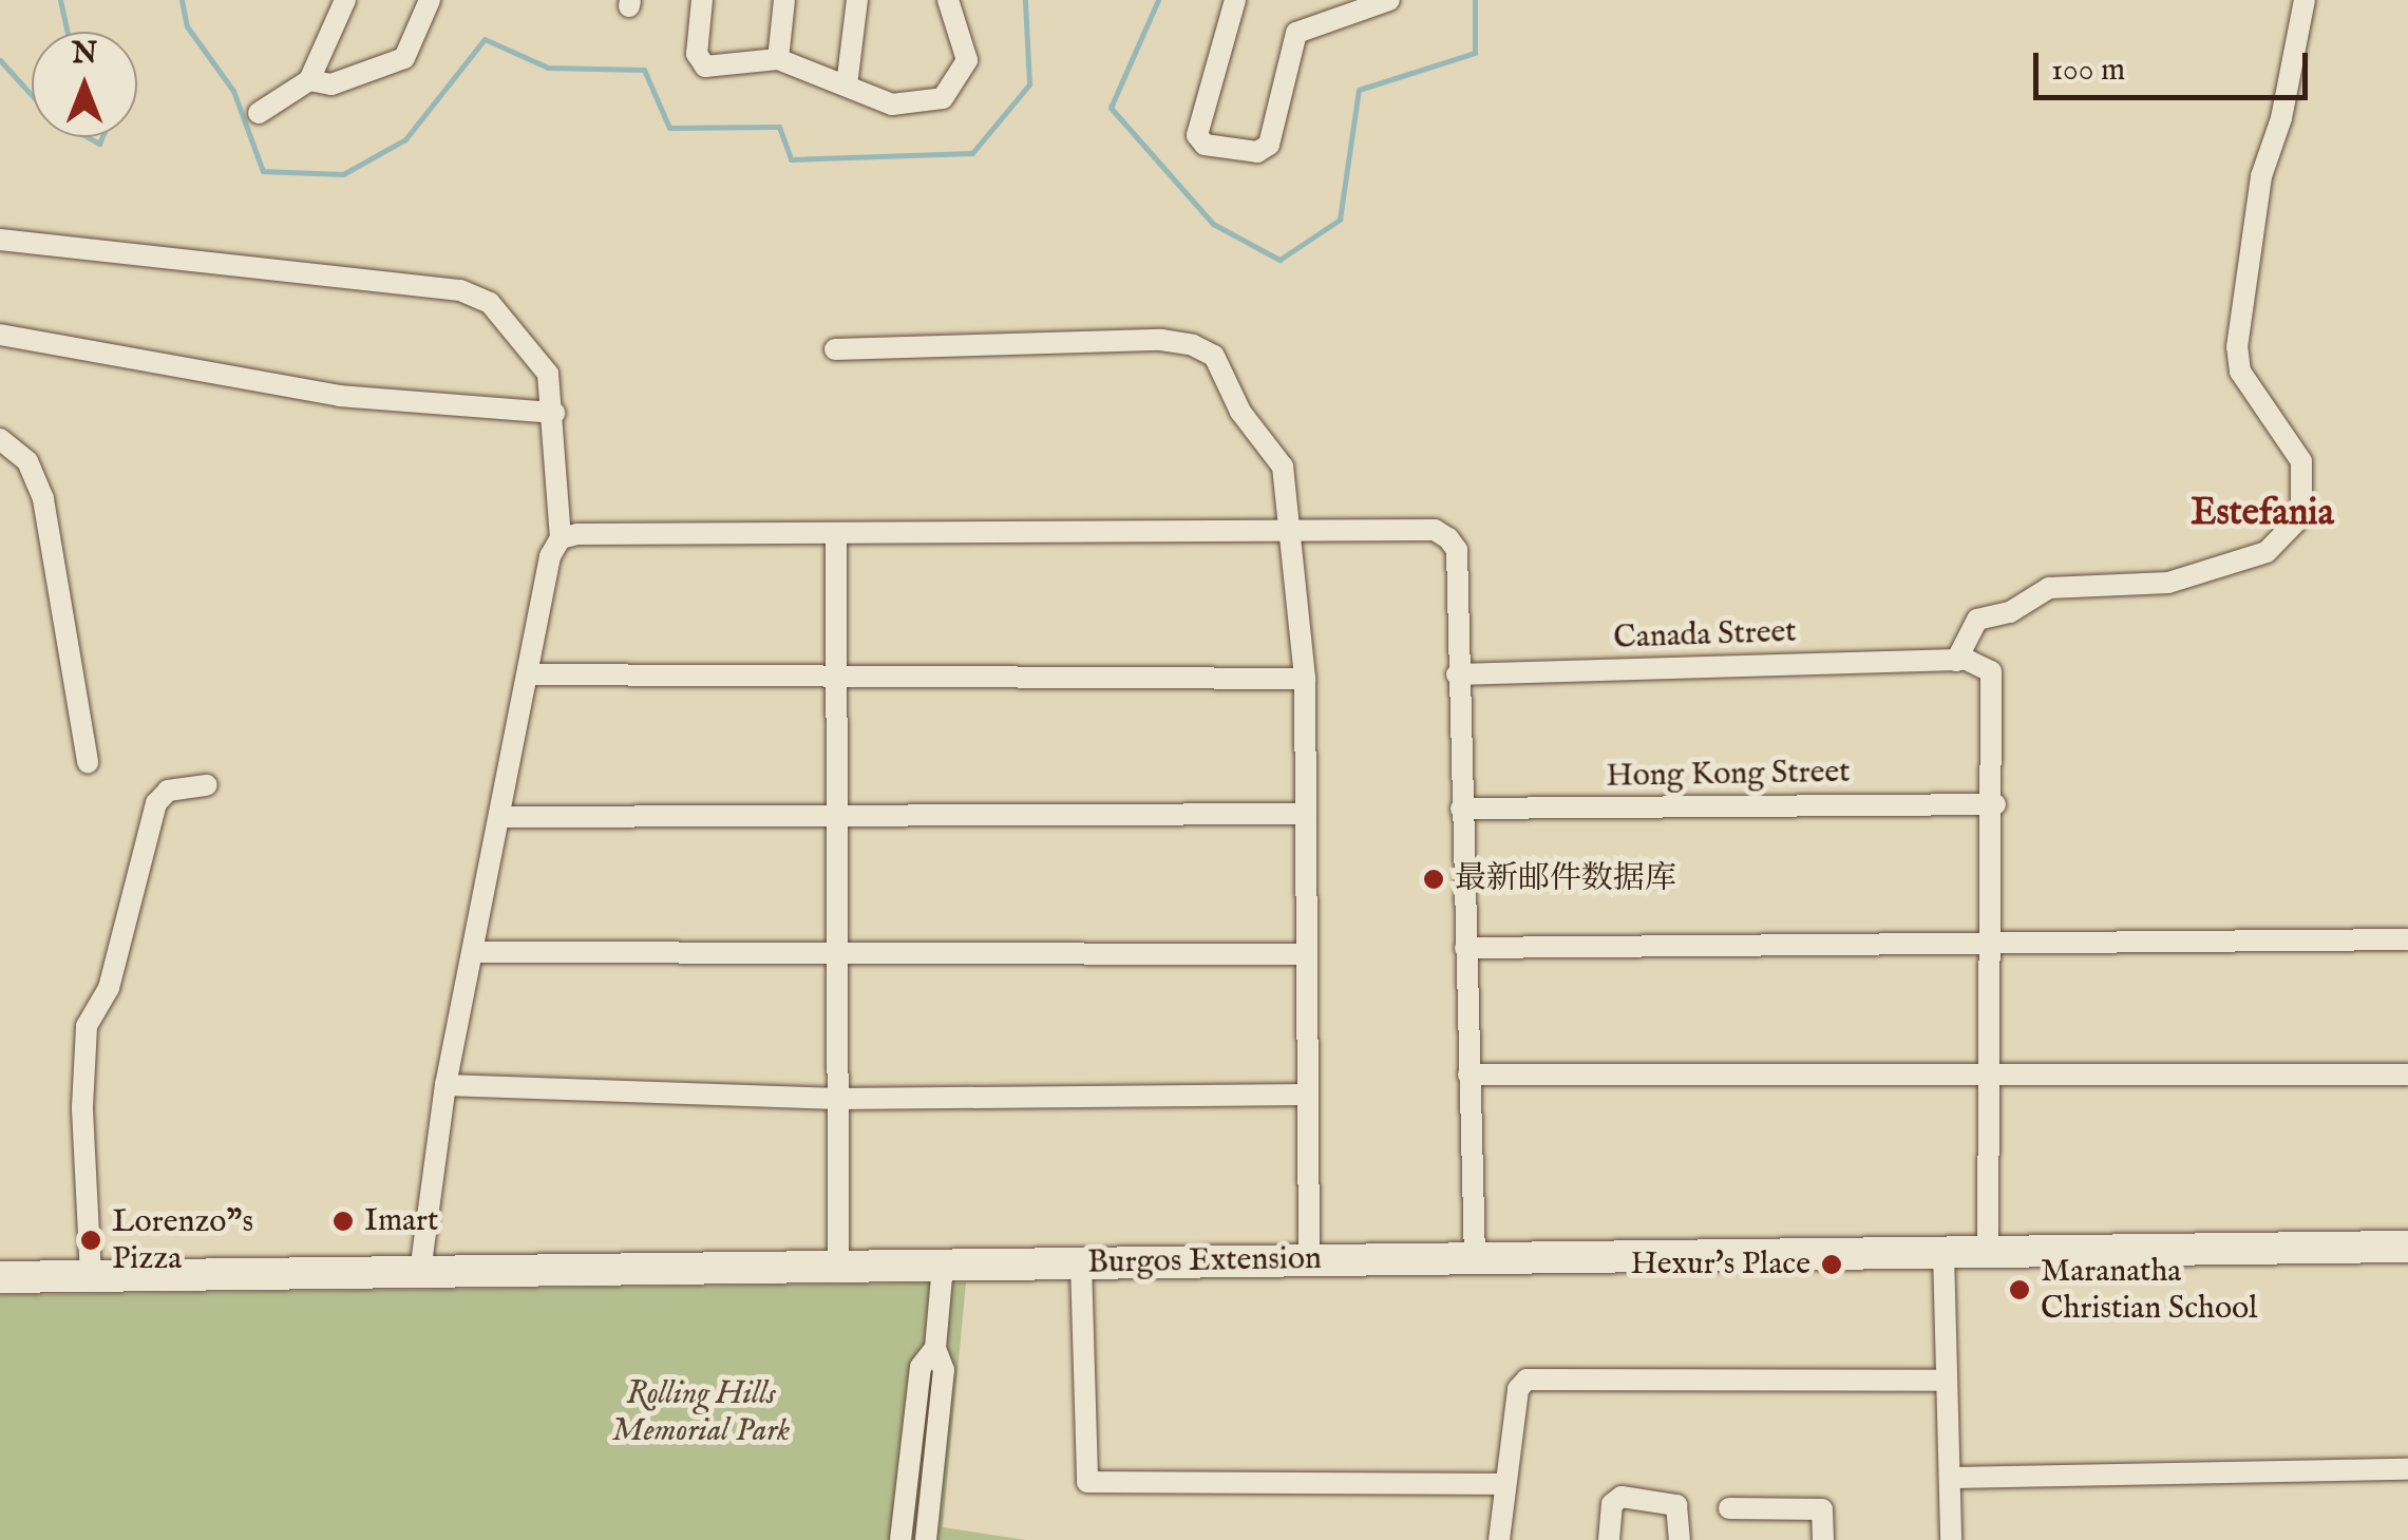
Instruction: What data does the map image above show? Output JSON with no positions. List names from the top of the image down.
{
  "streets": {
    "main road": ["Burgos Extension"],
    "street": ["Canada Street", "Hong Kong Street"]
  },
  "districts": ["Estefania"],
  "parks": ["Rolling Hills Memorial Park"],
  "places": [
    "最新邮件数据库",
    "Imart",
    "Lorenzo\"s Pizza",
    "Hexur's Place",
    "Maranatha Christian School"
  ],
  "scale_bar": "100 m",
  "north": "top"
}
